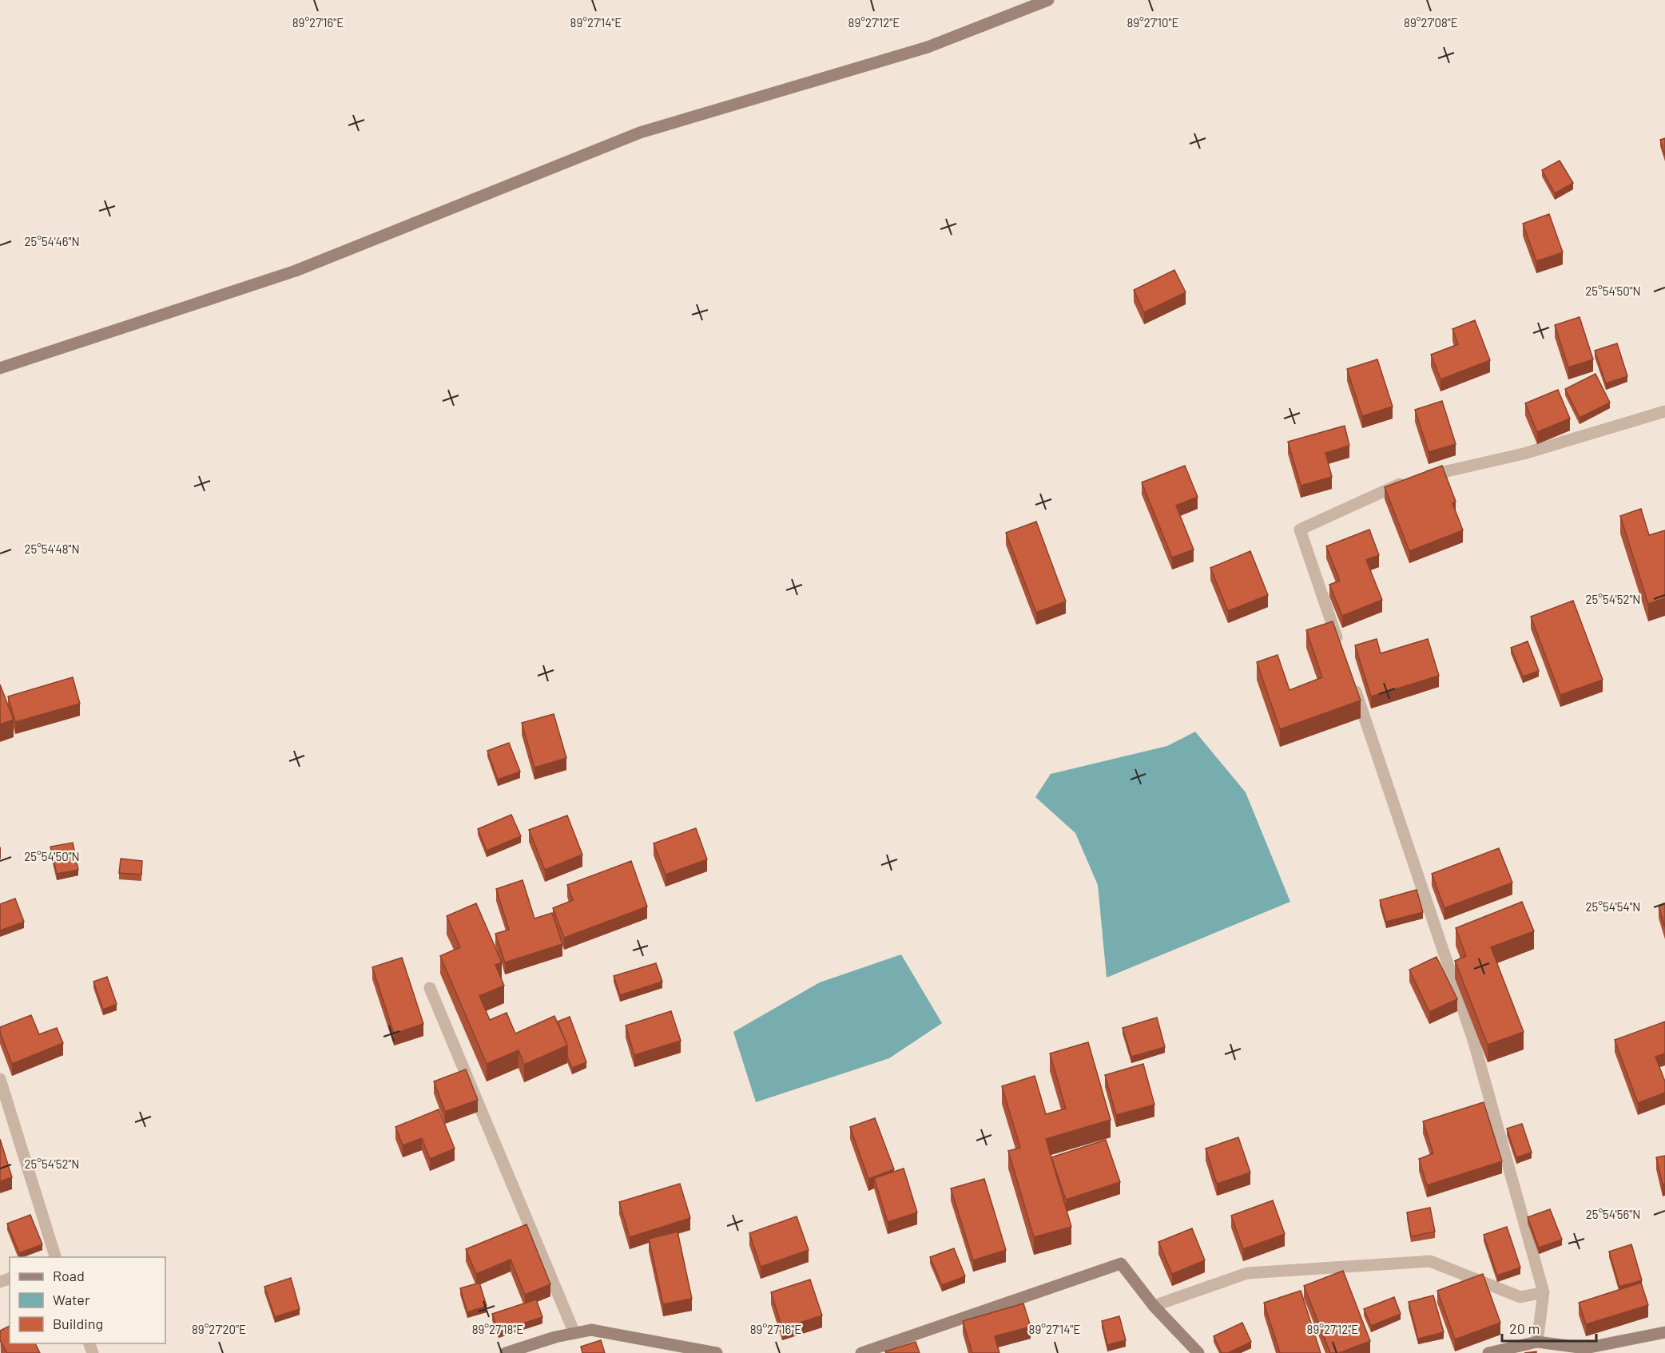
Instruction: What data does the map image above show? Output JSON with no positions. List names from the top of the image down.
{
  "legend": ["Road", "Water", "Building"],
  "scale_bar": "20 m",
  "coordinates": [
    "89°27'16\"E",
    "89°27'14\"E",
    "89°27'12\"E",
    "89°27'10\"E",
    "89°27'08\"E",
    "25°54'46\"N",
    "25°54'50\"N",
    "25°54'48\"N",
    "25°54'52\"N",
    "25°54'54\"N",
    "25°54'56\"N",
    "89°27'20\"E",
    "89°27'18\"E"
  ]
}
